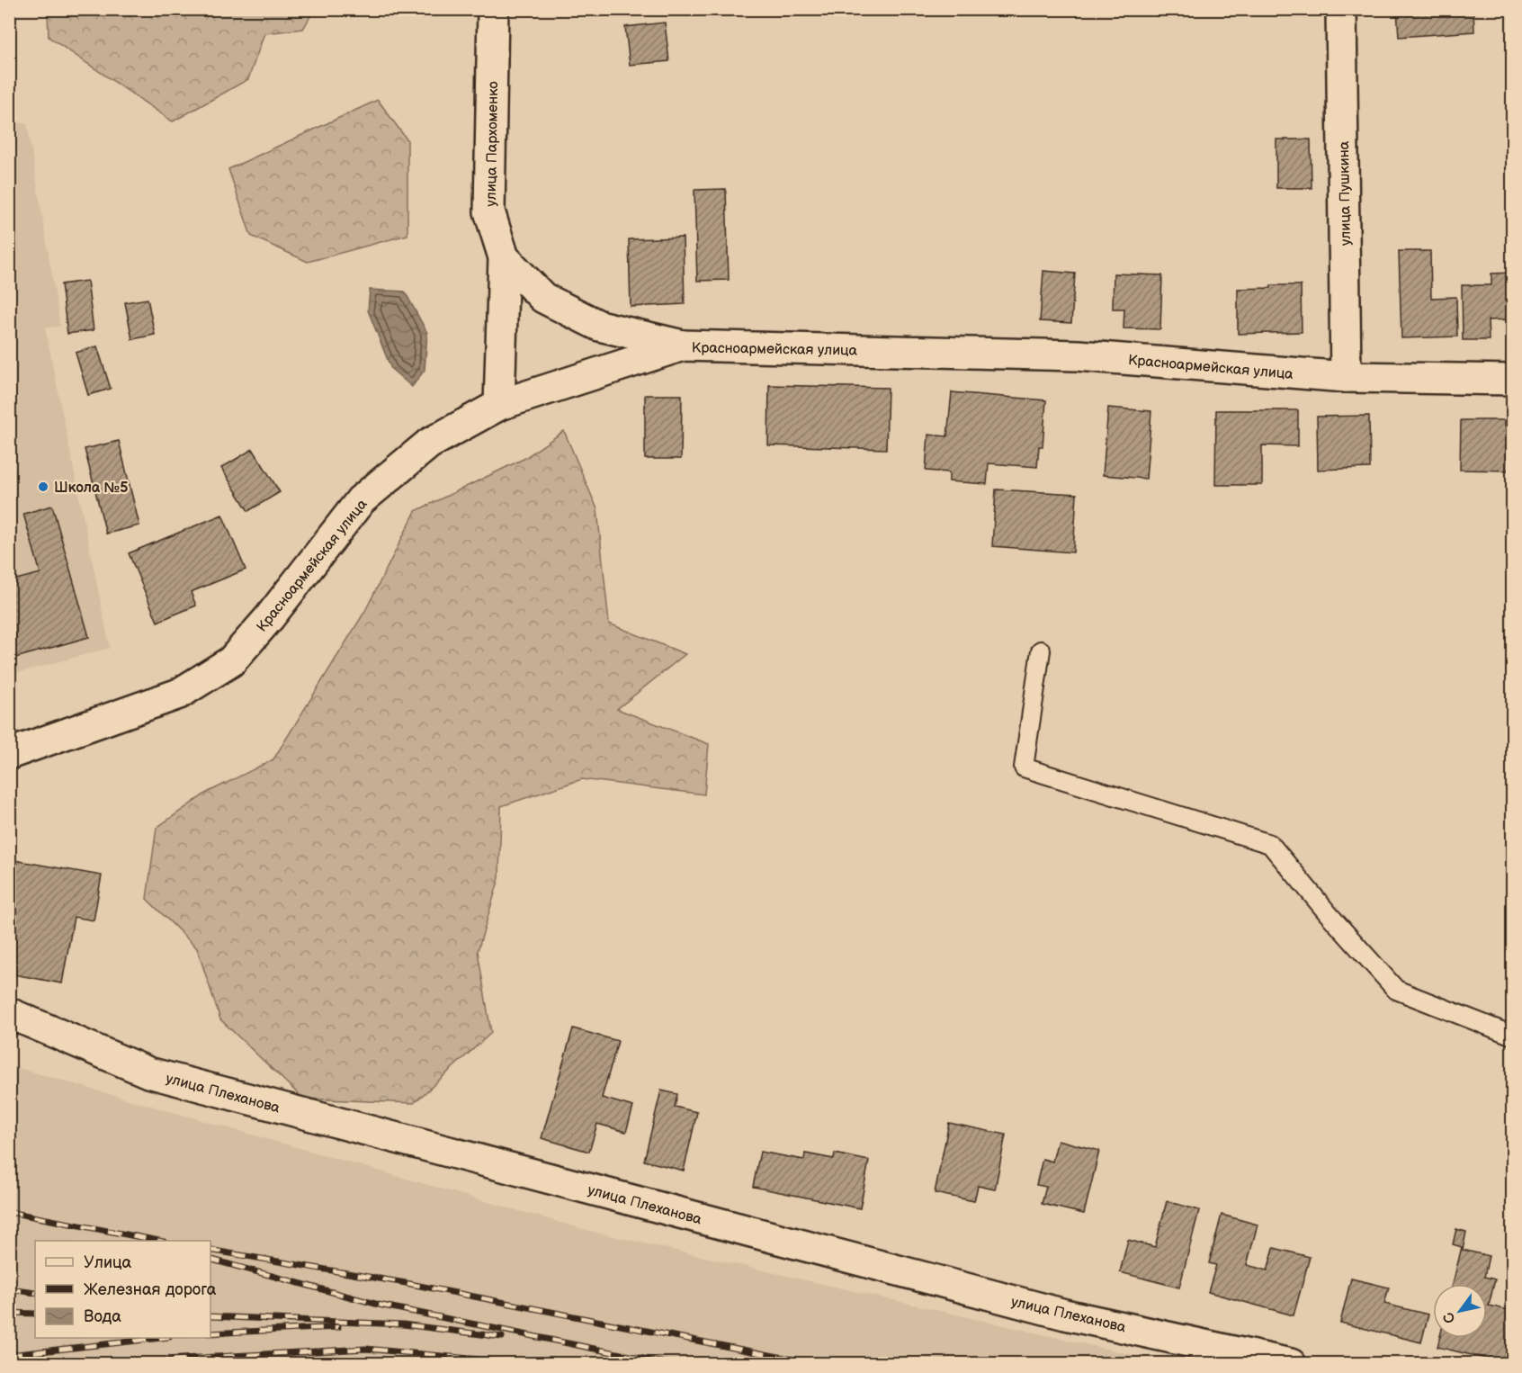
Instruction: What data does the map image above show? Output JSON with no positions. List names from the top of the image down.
{
  "streets": {
    "street": [
      "улица Пархоменко",
      "улица Пушкина",
      "Красноармейская улица",
      "улица Плеханова"
    ]
  },
  "crossings": [
    ["улица Пархоменко", "Красноармейская улица"],
    ["улица Пушкина", "Красноармейская улица"]
  ],
  "places": ["Школа №5"],
  "legend": ["Улица", "Железная дорога", "Вода"],
  "north": "bottom left"
}
